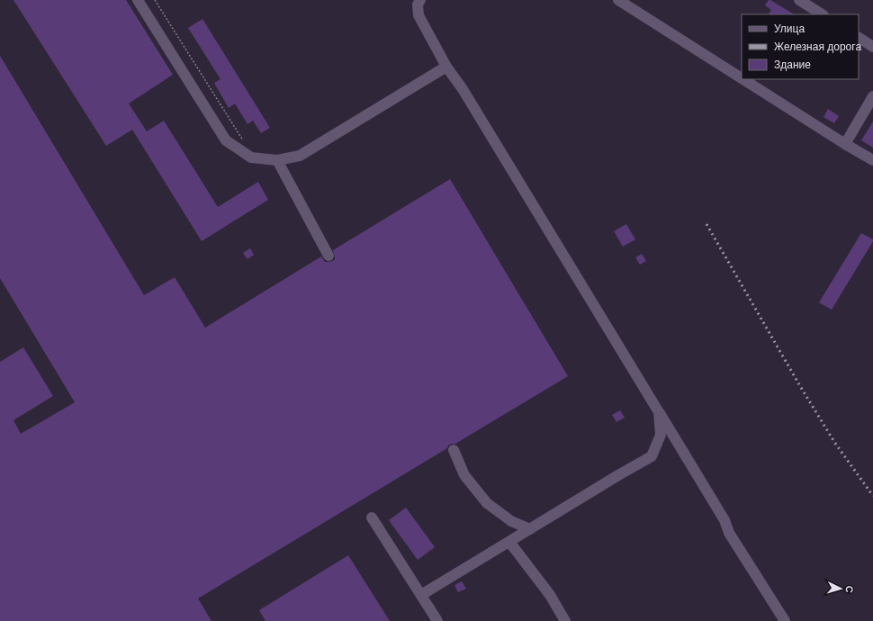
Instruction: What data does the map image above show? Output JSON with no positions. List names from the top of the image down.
{
  "legend": ["Улица", "Железная дорога", "Здание"],
  "north": "right"
}
